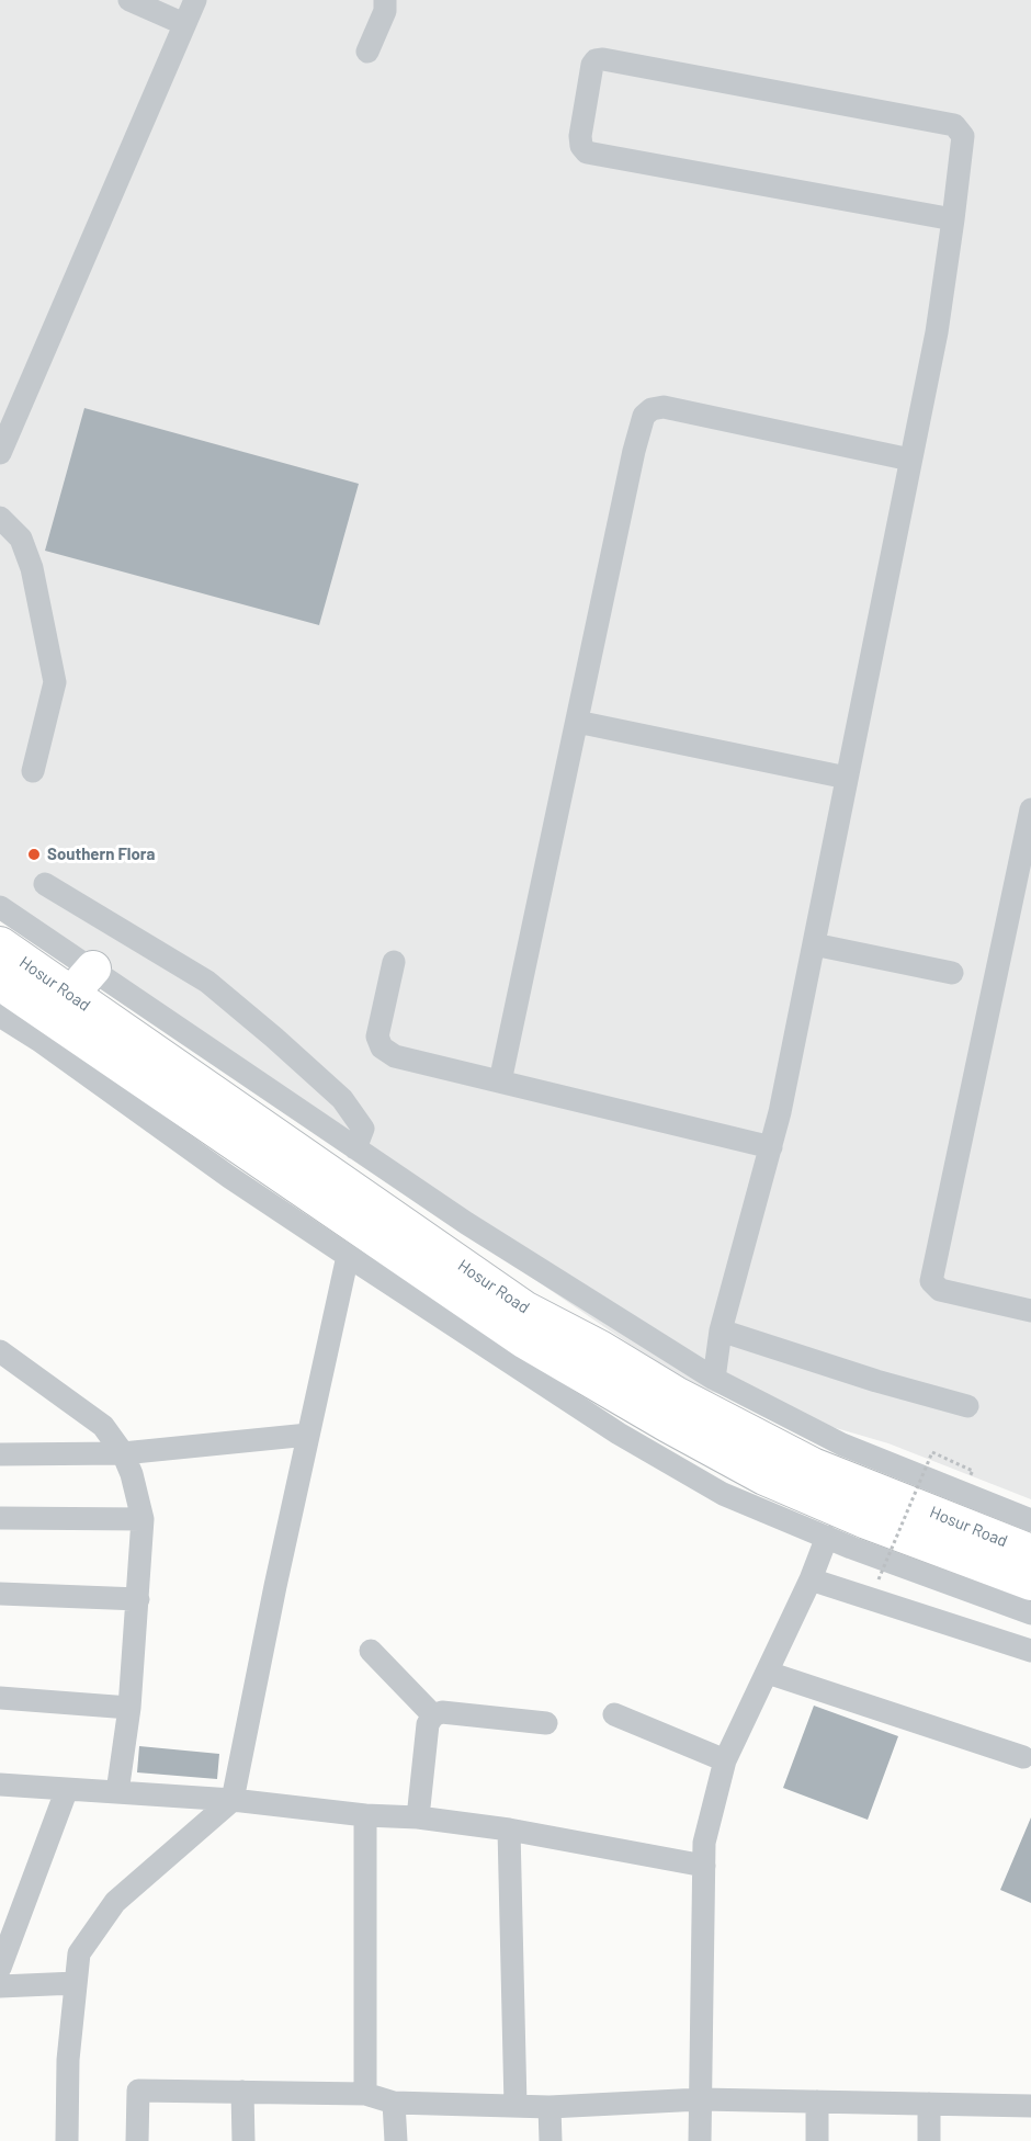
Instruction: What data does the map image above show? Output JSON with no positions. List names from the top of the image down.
{
  "streets": {
    "highway": ["Hosur Road"]
  },
  "places": ["Southern Flora"]
}
